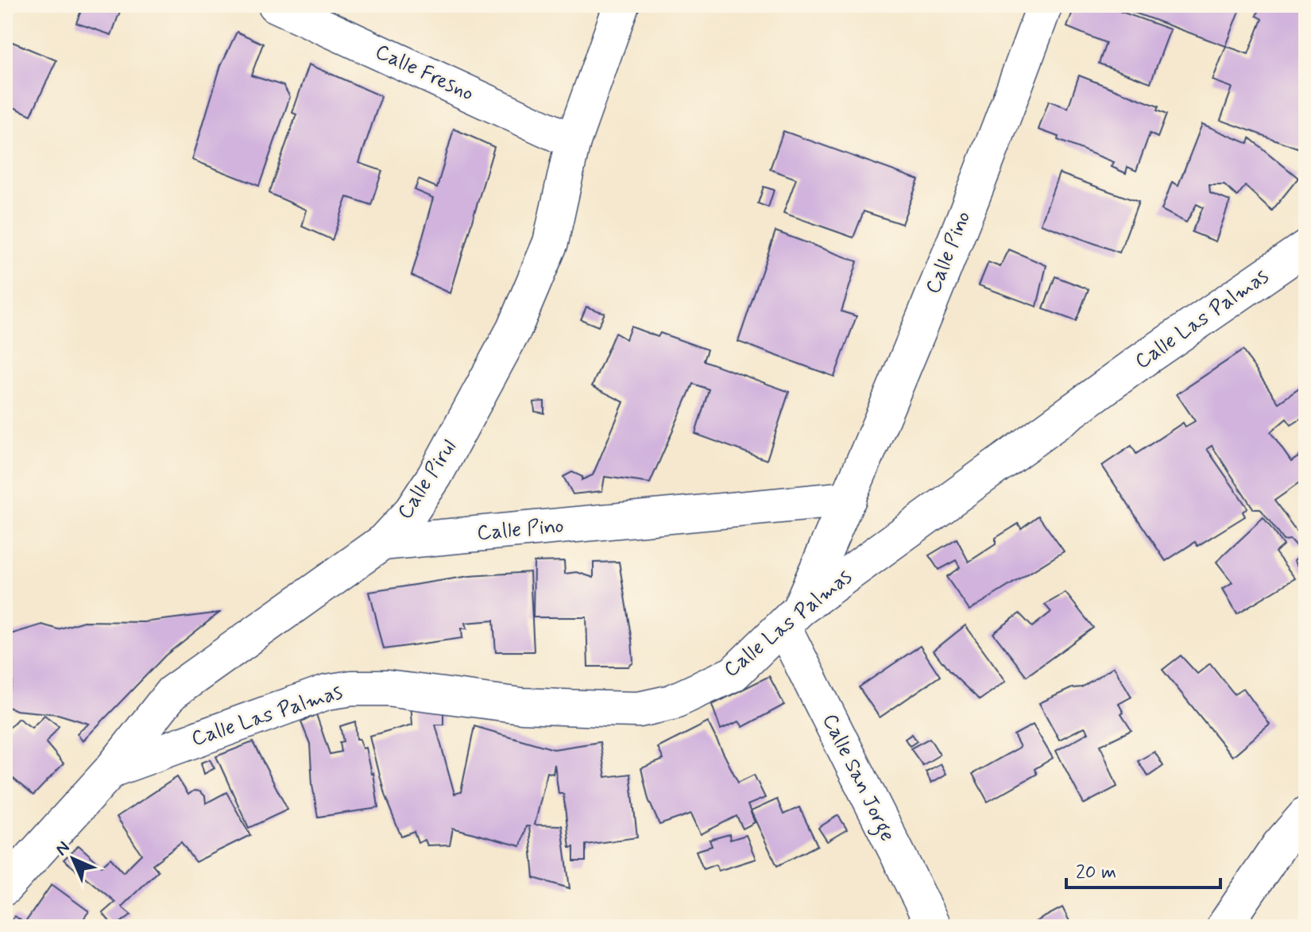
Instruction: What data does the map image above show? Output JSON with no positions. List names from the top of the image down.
{
  "streets": {
    "street": [
      "Calle Fresno",
      "Calle Pino",
      "Calle Las Palmas",
      "Calle Pirul",
      "Calle San Jorge"
    ]
  },
  "crossings": [
    ["Calle Fresno", "Calle Pirul"],
    ["Calle Pino", "Calle Las Palmas"],
    ["Calle Pino", "Calle Pirul"],
    ["Calle Pino", "Calle San Jorge"],
    ["Calle Las Palmas", "Calle Pirul"],
    ["Calle Las Palmas", "Calle San Jorge"]
  ],
  "scale_bar": "20 m",
  "north": "top left"
}
